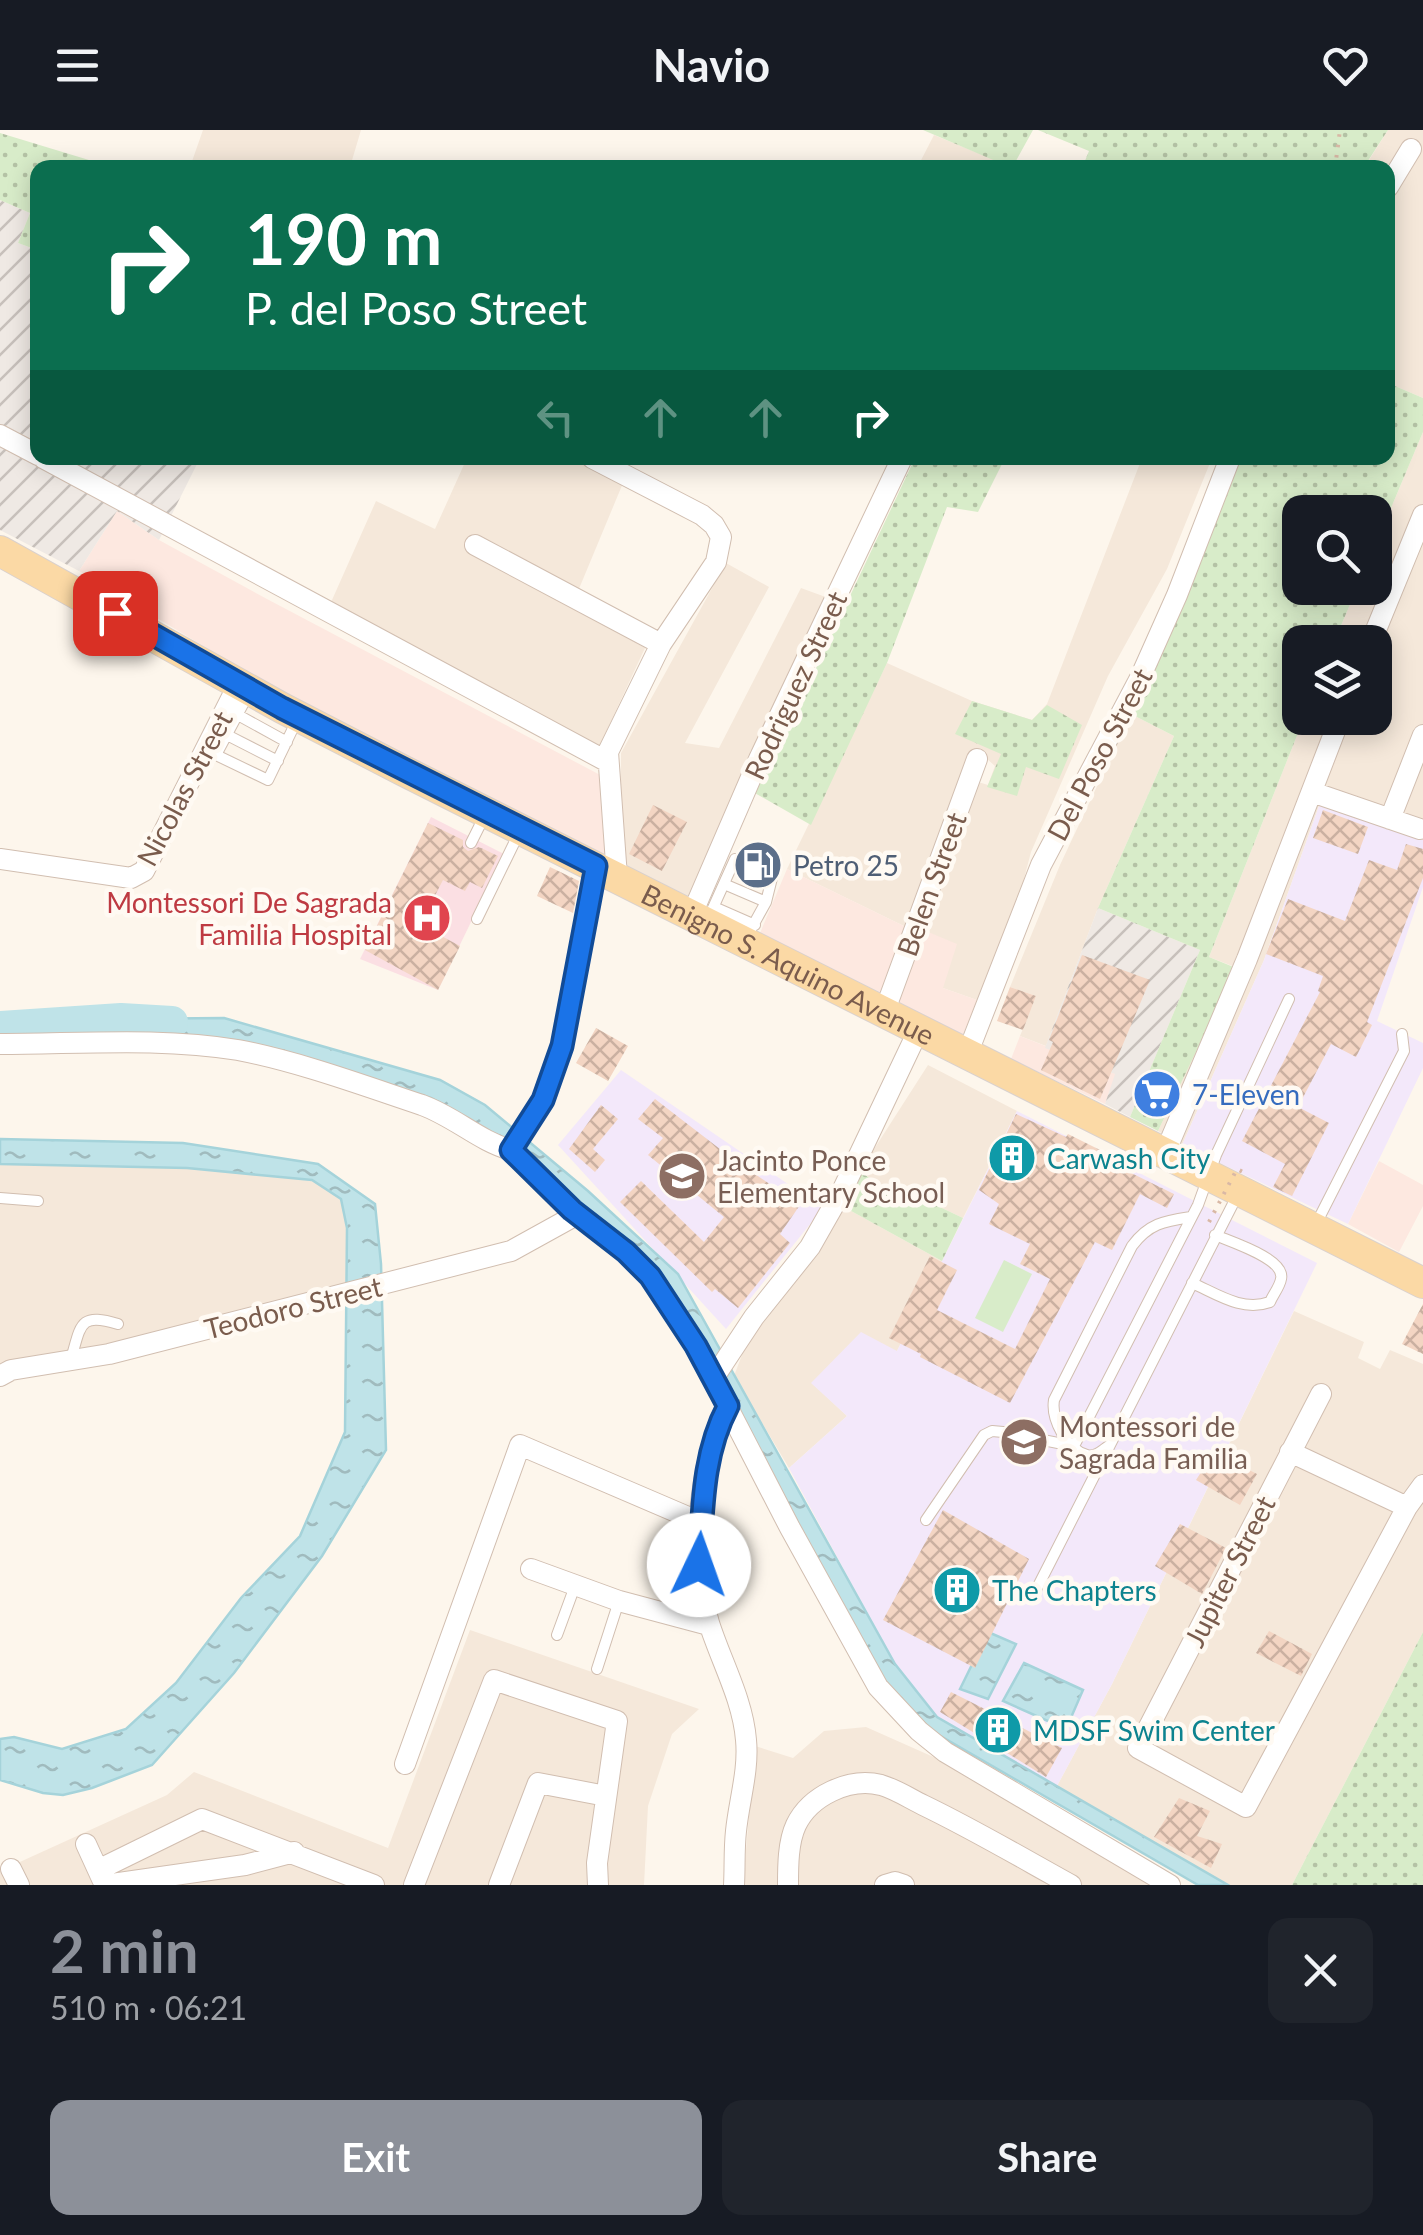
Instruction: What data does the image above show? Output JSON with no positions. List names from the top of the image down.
{
  "streets": {
    "main road": ["Benigno S. Aquino Avenue"],
    "street": [
      "Rodriguez Street",
      "Del Poso Street",
      "Nicolas Street",
      "Belen Street",
      "Teodoro Street",
      "Jupiter Street"
    ]
  },
  "crossings": [
    ["Rodriguez Street", "Benigno S. Aquino Avenue"],
    ["Del Poso Street", "Benigno S. Aquino Avenue"],
    ["Nicolas Street", "Benigno S. Aquino Avenue"],
    ["Belen Street", "Benigno S. Aquino Avenue"]
  ],
  "places": {
    "fuel station": ["Petro 25"],
    "hospital": ["Montessori De Sagrada Familia Hospital"],
    "supermarket": ["7-Eleven"],
    "building": ["Carwash City", "The Chapters", "MDSF Swim Center"],
    "school or university": ["Jacinto Ponce Elementary School", "Montessori de Sagrada Familia"]
  },
  "page": {
    "header": "Navio",
    "turn": ["190 m", "P. del Poso Street"],
    "heading": ["2 min", "510 m · 06:21"],
    "buttons": ["Exit", "Share"]
  }
}
